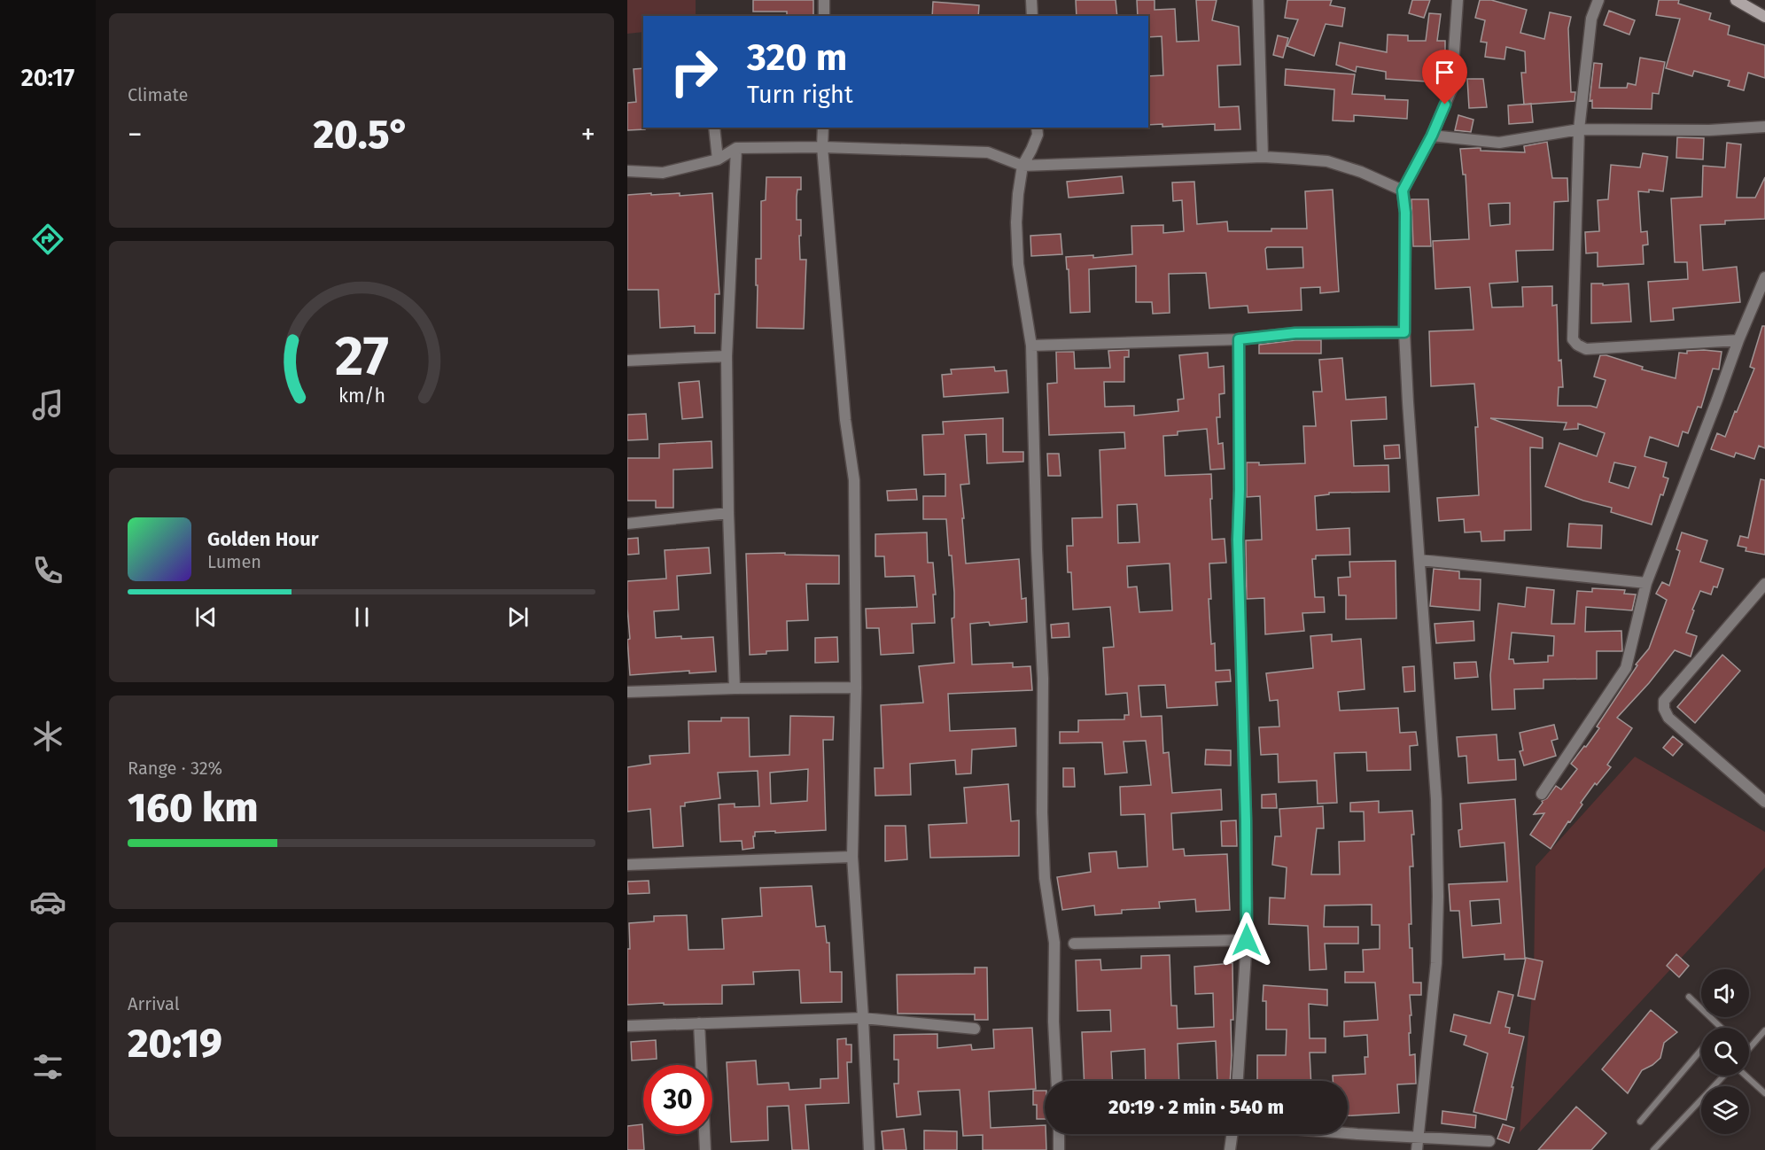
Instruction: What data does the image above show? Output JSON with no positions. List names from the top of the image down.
{
  "page": {
    "tabs": "20:17",
    "tile": [
      "Climate",
      ["Range · 32%", "160 km"],
      ["Arrival", "20:19"]
    ],
    "turn": ["320 m", "Turn right"],
    "heat": ["−", "20.5°", "+"],
    "song": ["Golden Hour", "Lumen"],
    "limit": "30",
    "trip": "20:19 · 2 min · 540 m",
    "gauge": ["27", "km/h"]
  }
}
